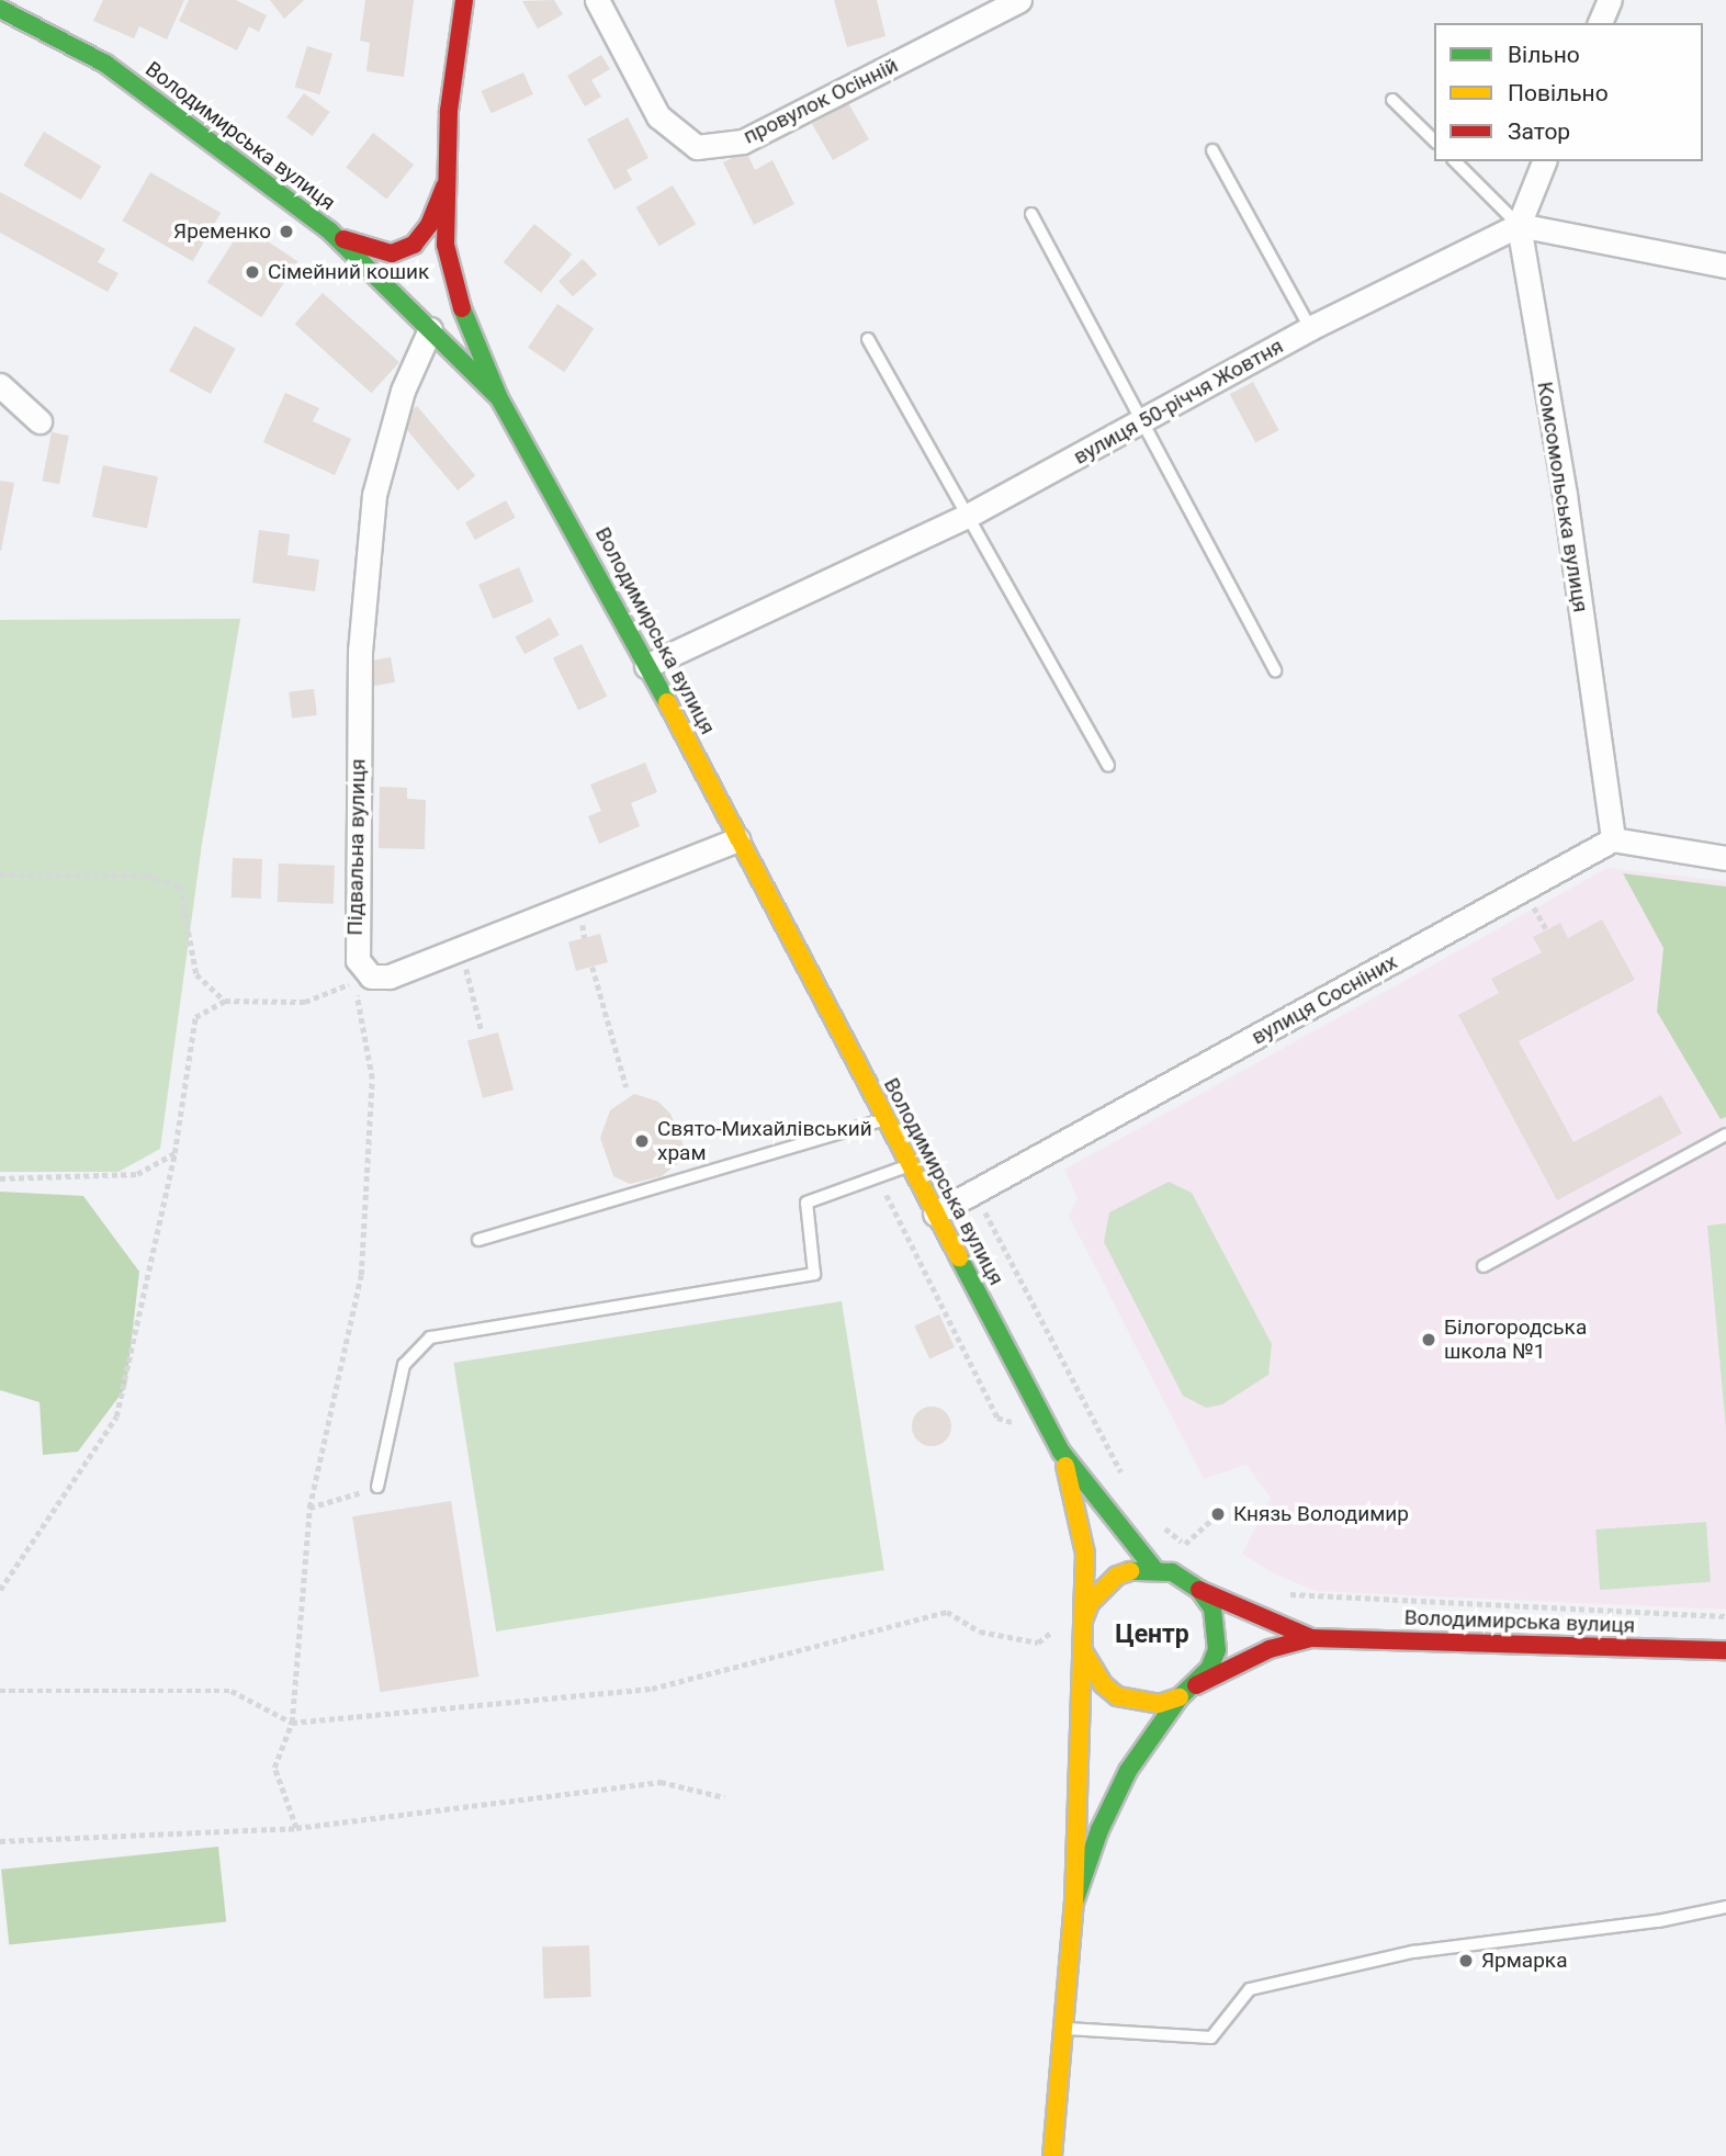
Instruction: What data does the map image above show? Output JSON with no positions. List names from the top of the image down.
{
  "streets": {
    "main road": ["Володимирська вулиця"],
    "street": [
      "провулок Осінній",
      "вулиця 50-річчя Жовтня",
      "Комсомольська вулиця",
      "Підвальна вулиця",
      "вулиця Сосніних"
    ]
  },
  "crossings": [
    ["Володимирська вулиця", "вулиця 50-річчя Жовтня"],
    ["Володимирська вулиця", "Підвальна вулиця"],
    ["Володимирська вулиця", "вулиця Сосніних"],
    ["вулиця 50-річчя Жовтня", "Комсомольська вулиця"],
    ["Комсомольська вулиця", "вулиця Сосніних"]
  ],
  "districts": ["Центр"],
  "places": [
    "Яременко",
    "Сімейний кошик",
    "Свято-Михайлівський храм",
    "Білогородська школа №1",
    "Князь Володимир",
    "Ярмарка"
  ],
  "legend": ["Вільно", "Повільно", "Затор"]
}
